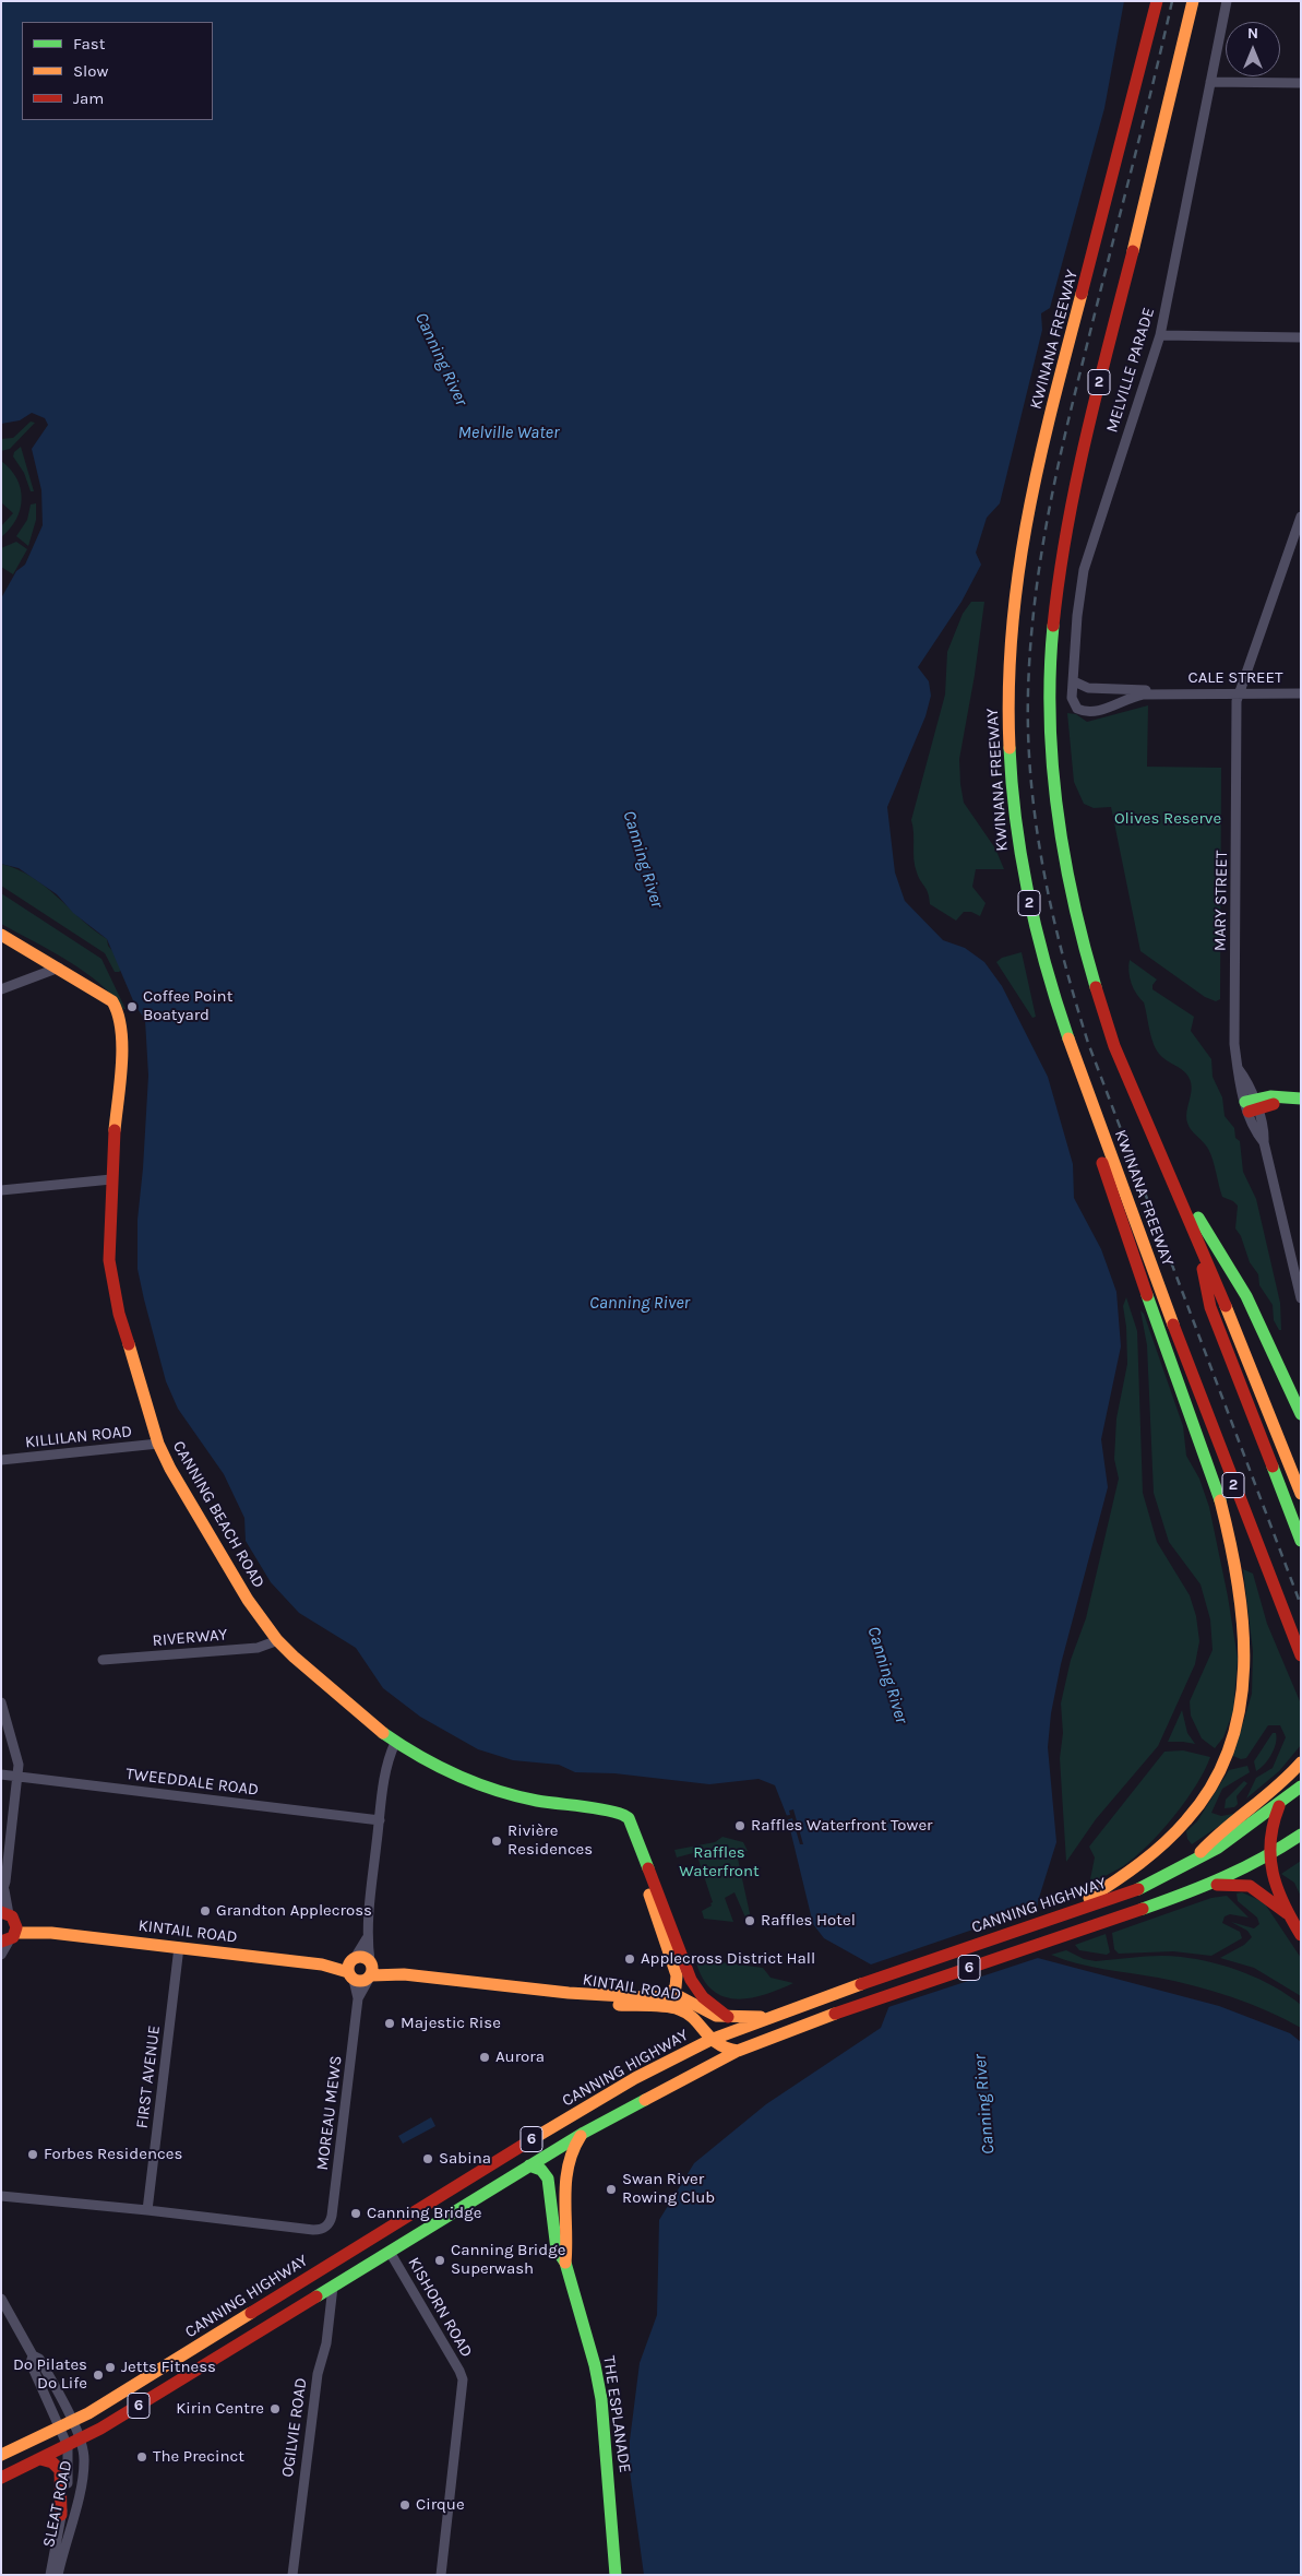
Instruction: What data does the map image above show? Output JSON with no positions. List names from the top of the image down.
{
  "streets": {
    "main road": [
      "KWINANA FREEWAY",
      "2",
      "CANNING BEACH ROAD",
      "CANNING HIGHWAY",
      "KINTAIL ROAD",
      "6",
      "THE ESPLANADE"
    ],
    "street": [
      "MELVILLE PARADE",
      "CALE STREET",
      "MARY STREET",
      "KILLILAN ROAD",
      "RIVERWAY",
      "TWEEDDALE ROAD",
      "FIRST AVENUE",
      "MOREAU MEWS",
      "KISHORN ROAD",
      "OGILVIE ROAD",
      "SLEAT ROAD"
    ]
  },
  "crossings": [
    ["MELVILLE PARADE", "CALE STREET"],
    ["CALE STREET", "MARY STREET"],
    ["KILLILAN ROAD", "CANNING BEACH ROAD"],
    ["CANNING BEACH ROAD", "RIVERWAY"],
    ["CANNING BEACH ROAD", "KINTAIL ROAD"],
    ["CANNING HIGHWAY", "KINTAIL ROAD"],
    ["CANNING HIGHWAY", "SLEAT ROAD"],
    ["KINTAIL ROAD", "FIRST AVENUE"],
    ["KINTAIL ROAD", "MOREAU MEWS"],
    ["6", "KISHORN ROAD"],
    ["6", "THE ESPLANADE"],
    ["6", "OGILVIE ROAD"],
    ["6", "SLEAT ROAD"],
    ["FIRST AVENUE", "MOREAU MEWS"]
  ],
  "water": ["Canning River", "Melville Water"],
  "parks": ["Olives Reserve", "Raffles Waterfront"],
  "places": [
    "Coffee Point Boatyard",
    "Raffles Waterfront Tower",
    "Rivière Residences",
    "Grandton Applecross",
    "Raffles Hotel",
    "Applecross District Hall",
    "Majestic Rise",
    "Aurora",
    "Forbes Residences",
    "Sabina",
    "Swan River Rowing Club",
    "Canning Bridge",
    "Canning Bridge Superwash",
    "Jetts Fitness",
    "Do Pilates Do Life",
    "Kirin Centre",
    "The Precinct",
    "Cirque"
  ],
  "legend": ["Fast", "Slow", "Jam"],
  "north": "top"
}
